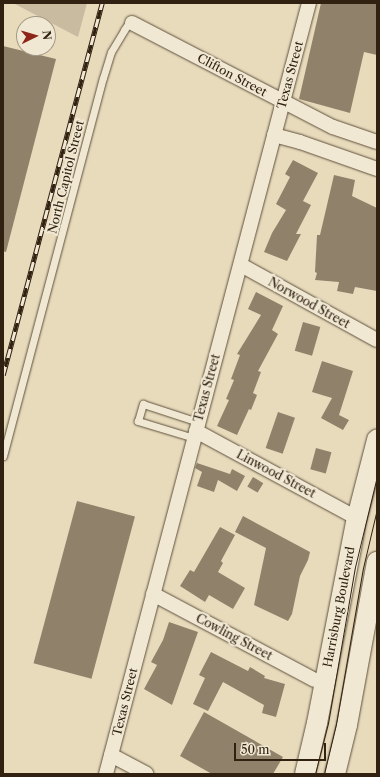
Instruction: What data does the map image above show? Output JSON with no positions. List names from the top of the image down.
{
  "streets": {
    "main road": ["Harrisburg Boulevard"],
    "street": [
      "Clifton Street",
      "Texas Street",
      "Norwood Street",
      "Linwood Street",
      "Cowling Street"
    ],
    "lane": ["North Capitol Street"]
  },
  "crossings": [
    ["Clifton Street", "Texas Street"],
    ["Clifton Street", "North Capitol Street"],
    ["Texas Street", "Norwood Street"],
    ["Texas Street", "Linwood Street"],
    ["Texas Street", "Cowling Street"],
    ["Linwood Street", "Harrisburg Boulevard"]
  ],
  "scale_bar": "50 m",
  "north": "right"
}
